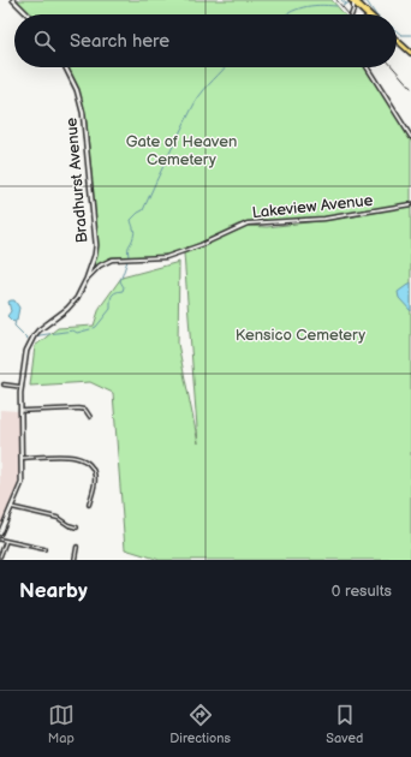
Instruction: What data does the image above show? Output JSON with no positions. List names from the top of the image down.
{
  "streets": {
    "main road": ["Bradhurst Avenue"],
    "street": ["Lakeview Avenue"]
  },
  "crossings": [
    ["Bradhurst Avenue", "Lakeview Avenue"]
  ],
  "parks": ["Gate of Heaven Cemetery", "Kensico Cemetery"],
  "page": {
    "search": "Search here",
    "heading": ["Nearby", "0 results"],
    "nav": ["Map", "Directions", "Saved"]
  }
}
